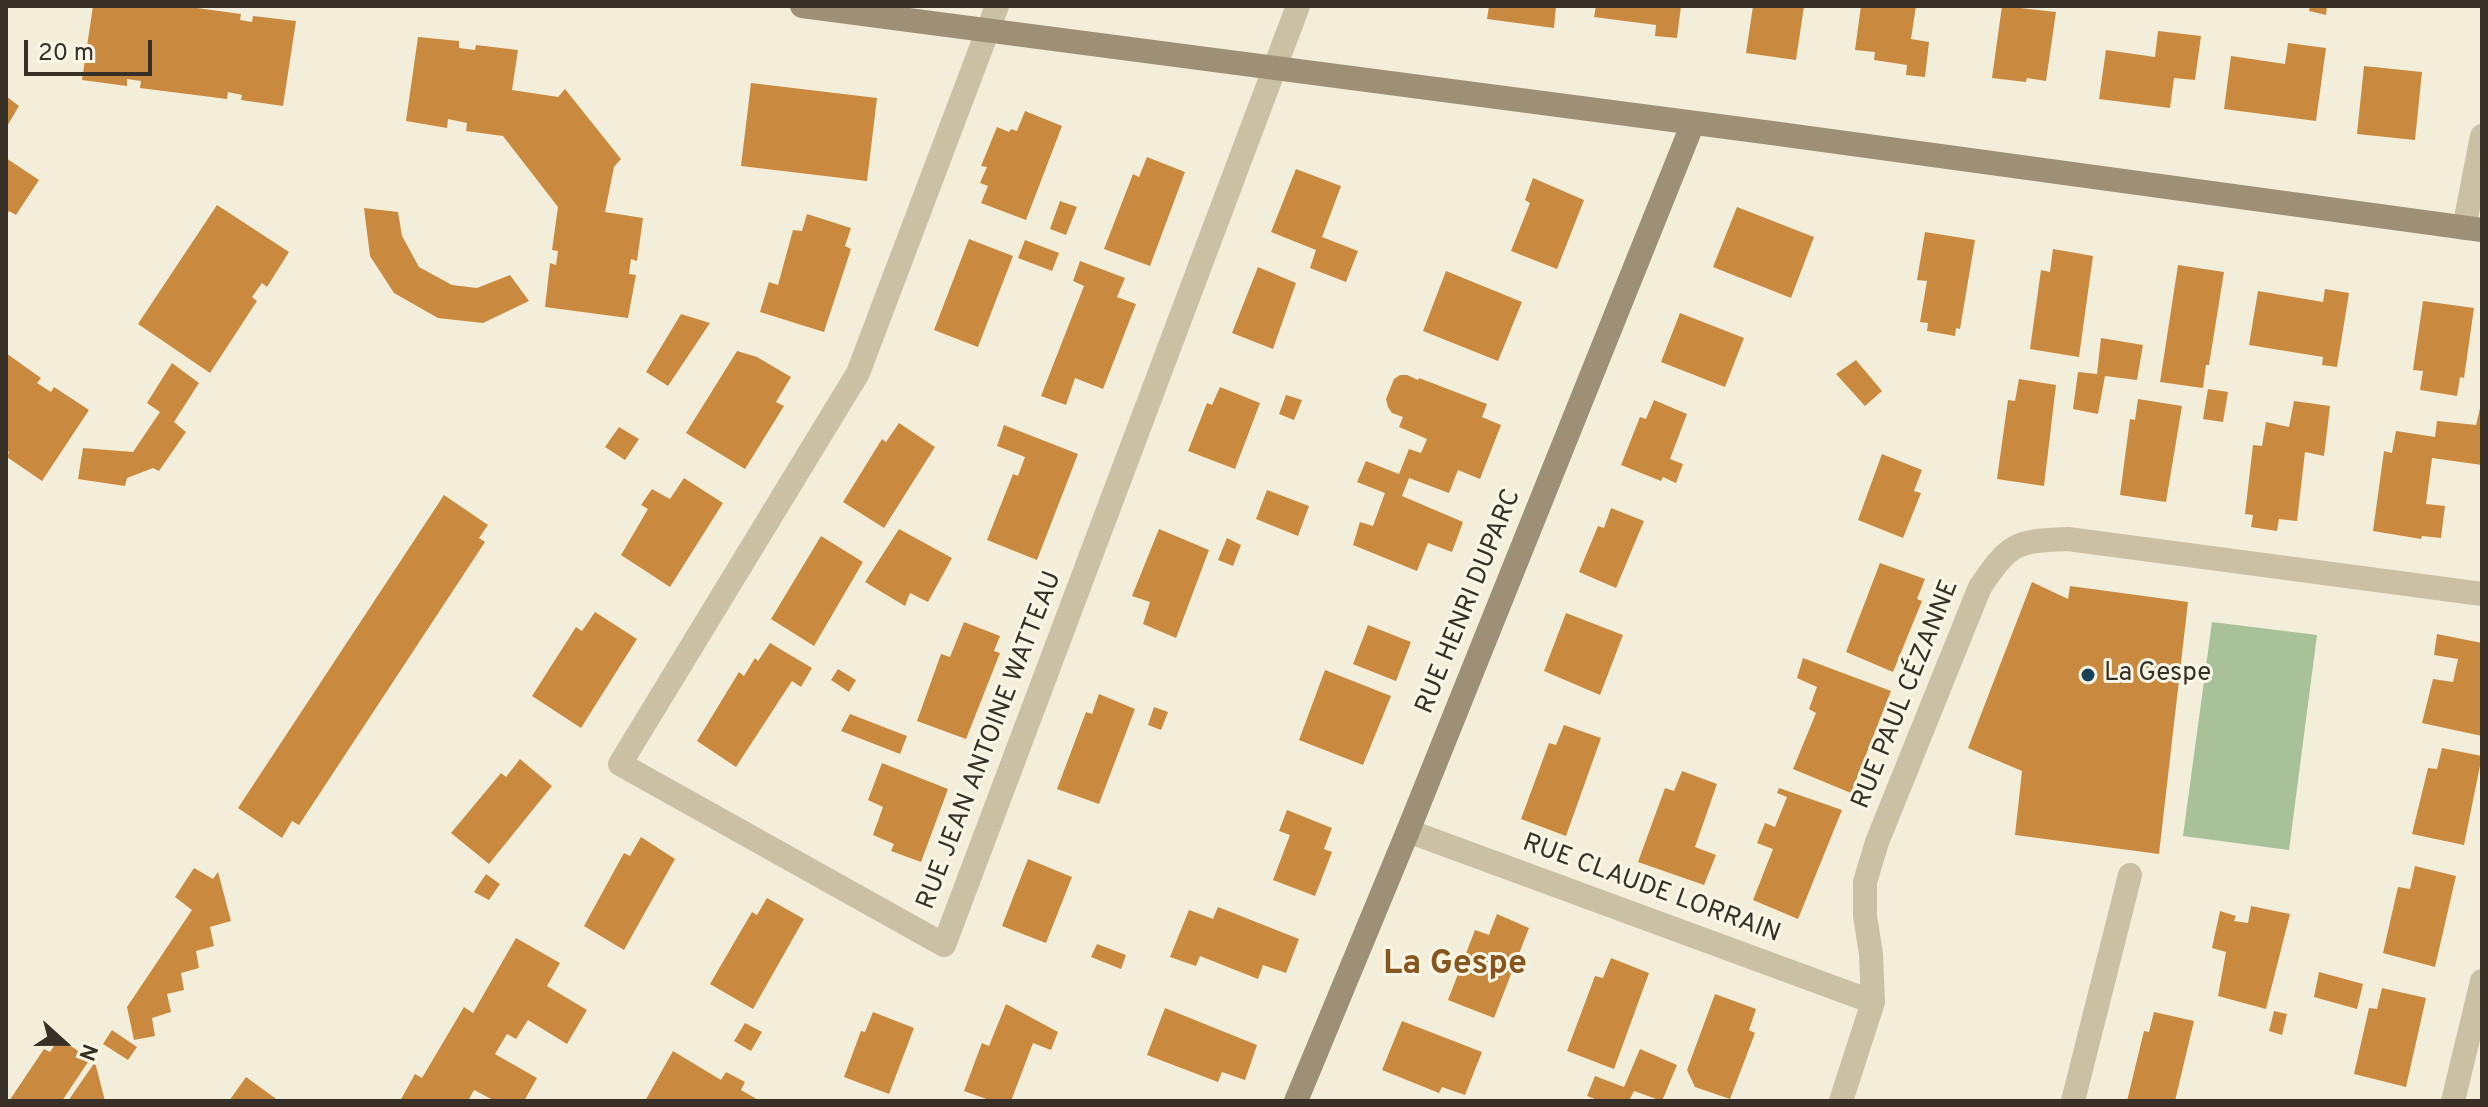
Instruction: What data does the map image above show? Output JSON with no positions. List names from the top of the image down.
{
  "streets": {
    "main road": ["RUE HENRI DUPARC"],
    "street": ["RUE PAUL CÉZANNE", "RUE JEAN ANTOINE WATTEAU", "RUE CLAUDE LORRAIN"]
  },
  "crossings": [
    ["RUE HENRI DUPARC", "RUE CLAUDE LORRAIN"],
    ["RUE PAUL CÉZANNE", "RUE CLAUDE LORRAIN"]
  ],
  "districts": ["La Gespe"],
  "places": ["La Gespe"],
  "scale_bar": "20 m",
  "north": "right"
}
